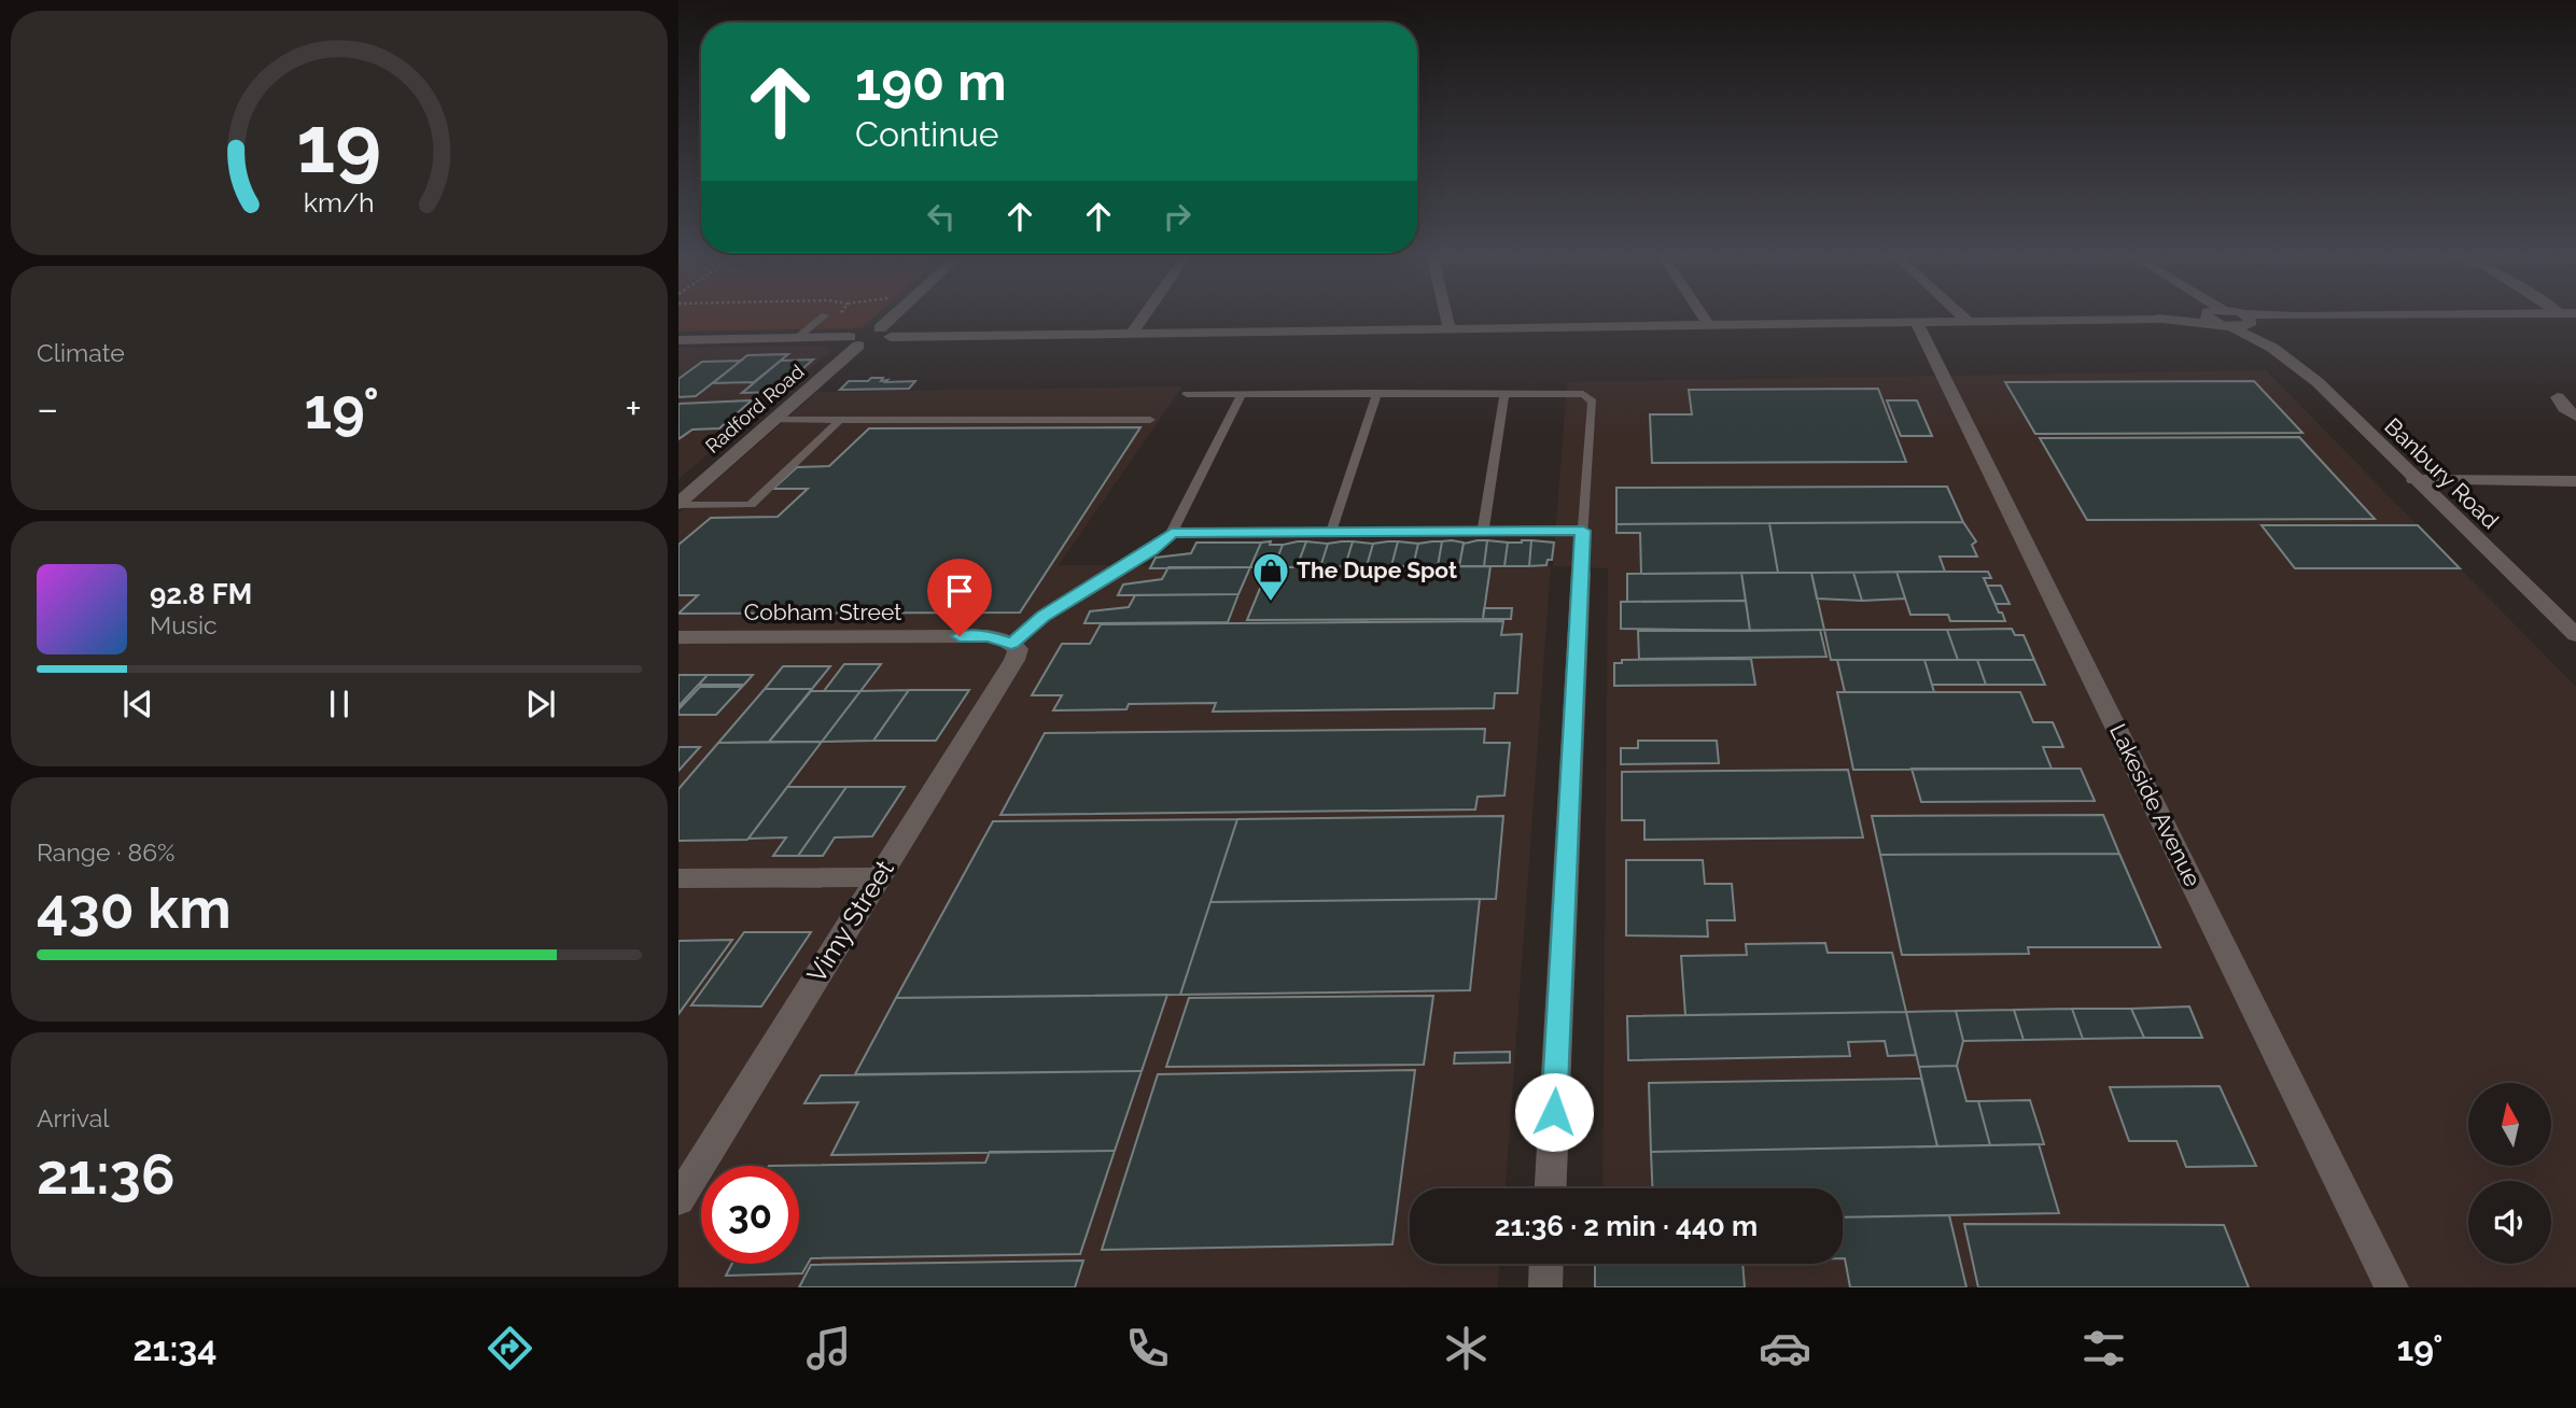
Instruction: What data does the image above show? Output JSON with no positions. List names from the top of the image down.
{
  "streets": {
    "street": [
      "Radford Road",
      "Banbury Road",
      "Cobham Street",
      "Lakeside Avenue",
      "Vimy Street"
    ]
  },
  "crossings": [
    ["Cobham Street", "Vimy Street"]
  ],
  "places": {
    "shop": ["The Dupe Spot"]
  },
  "north": "top",
  "page": {
    "turn": ["190 m", "Continue"],
    "tile": [
      "Climate",
      ["Range · 86%", "430 km"],
      ["Arrival", "21:36"]
    ],
    "heat": ["−", "19°", "+"],
    "song": ["92.8 FM", "Music"],
    "limit": "30",
    "trip": "21:36 · 2 min · 440 m",
    "tabs": ["21:34", "19°"],
    "gauge": ["19", "km/h"]
  }
}
